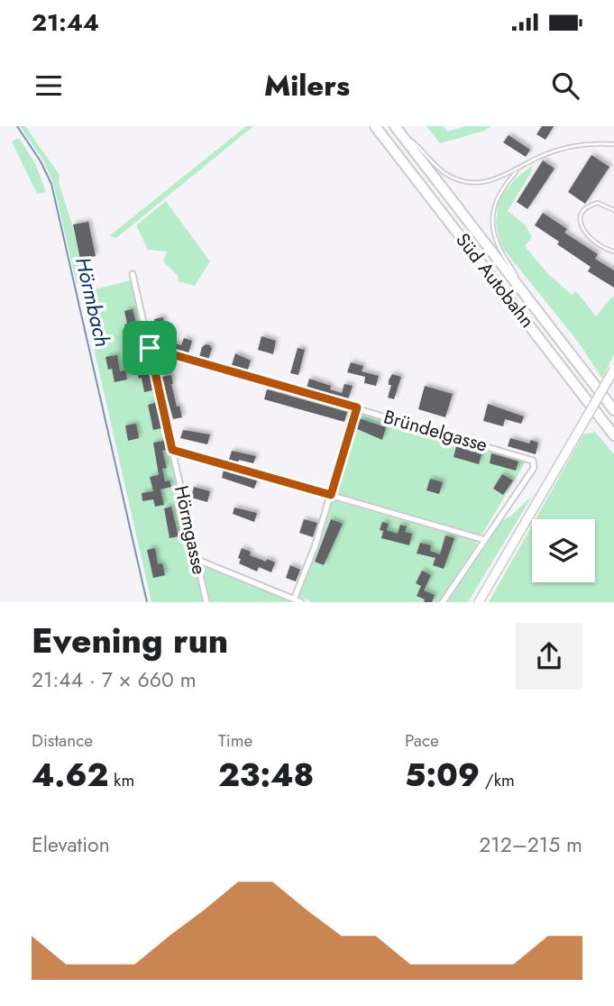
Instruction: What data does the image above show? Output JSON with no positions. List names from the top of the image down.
{
  "streets": {
    "highway": ["Süd Autobahn"],
    "street": ["Bründelgasse", "Hörmgasse"]
  },
  "crossings": [
    ["Bründelgasse", "Hörmgasse"]
  ],
  "water": ["Hörmbach"],
  "page": {
    "status": "21:44",
    "header": "Milers",
    "heading": ["Evening run", "21:44 · 7 × 660 m"],
    "stats": [
      ["Distance", "4.62 km"],
      ["Time", "23:48"],
      ["Pace", "5:09 /km"]
    ],
    "chart": ["Elevation", "212–215 m"]
  }
}
